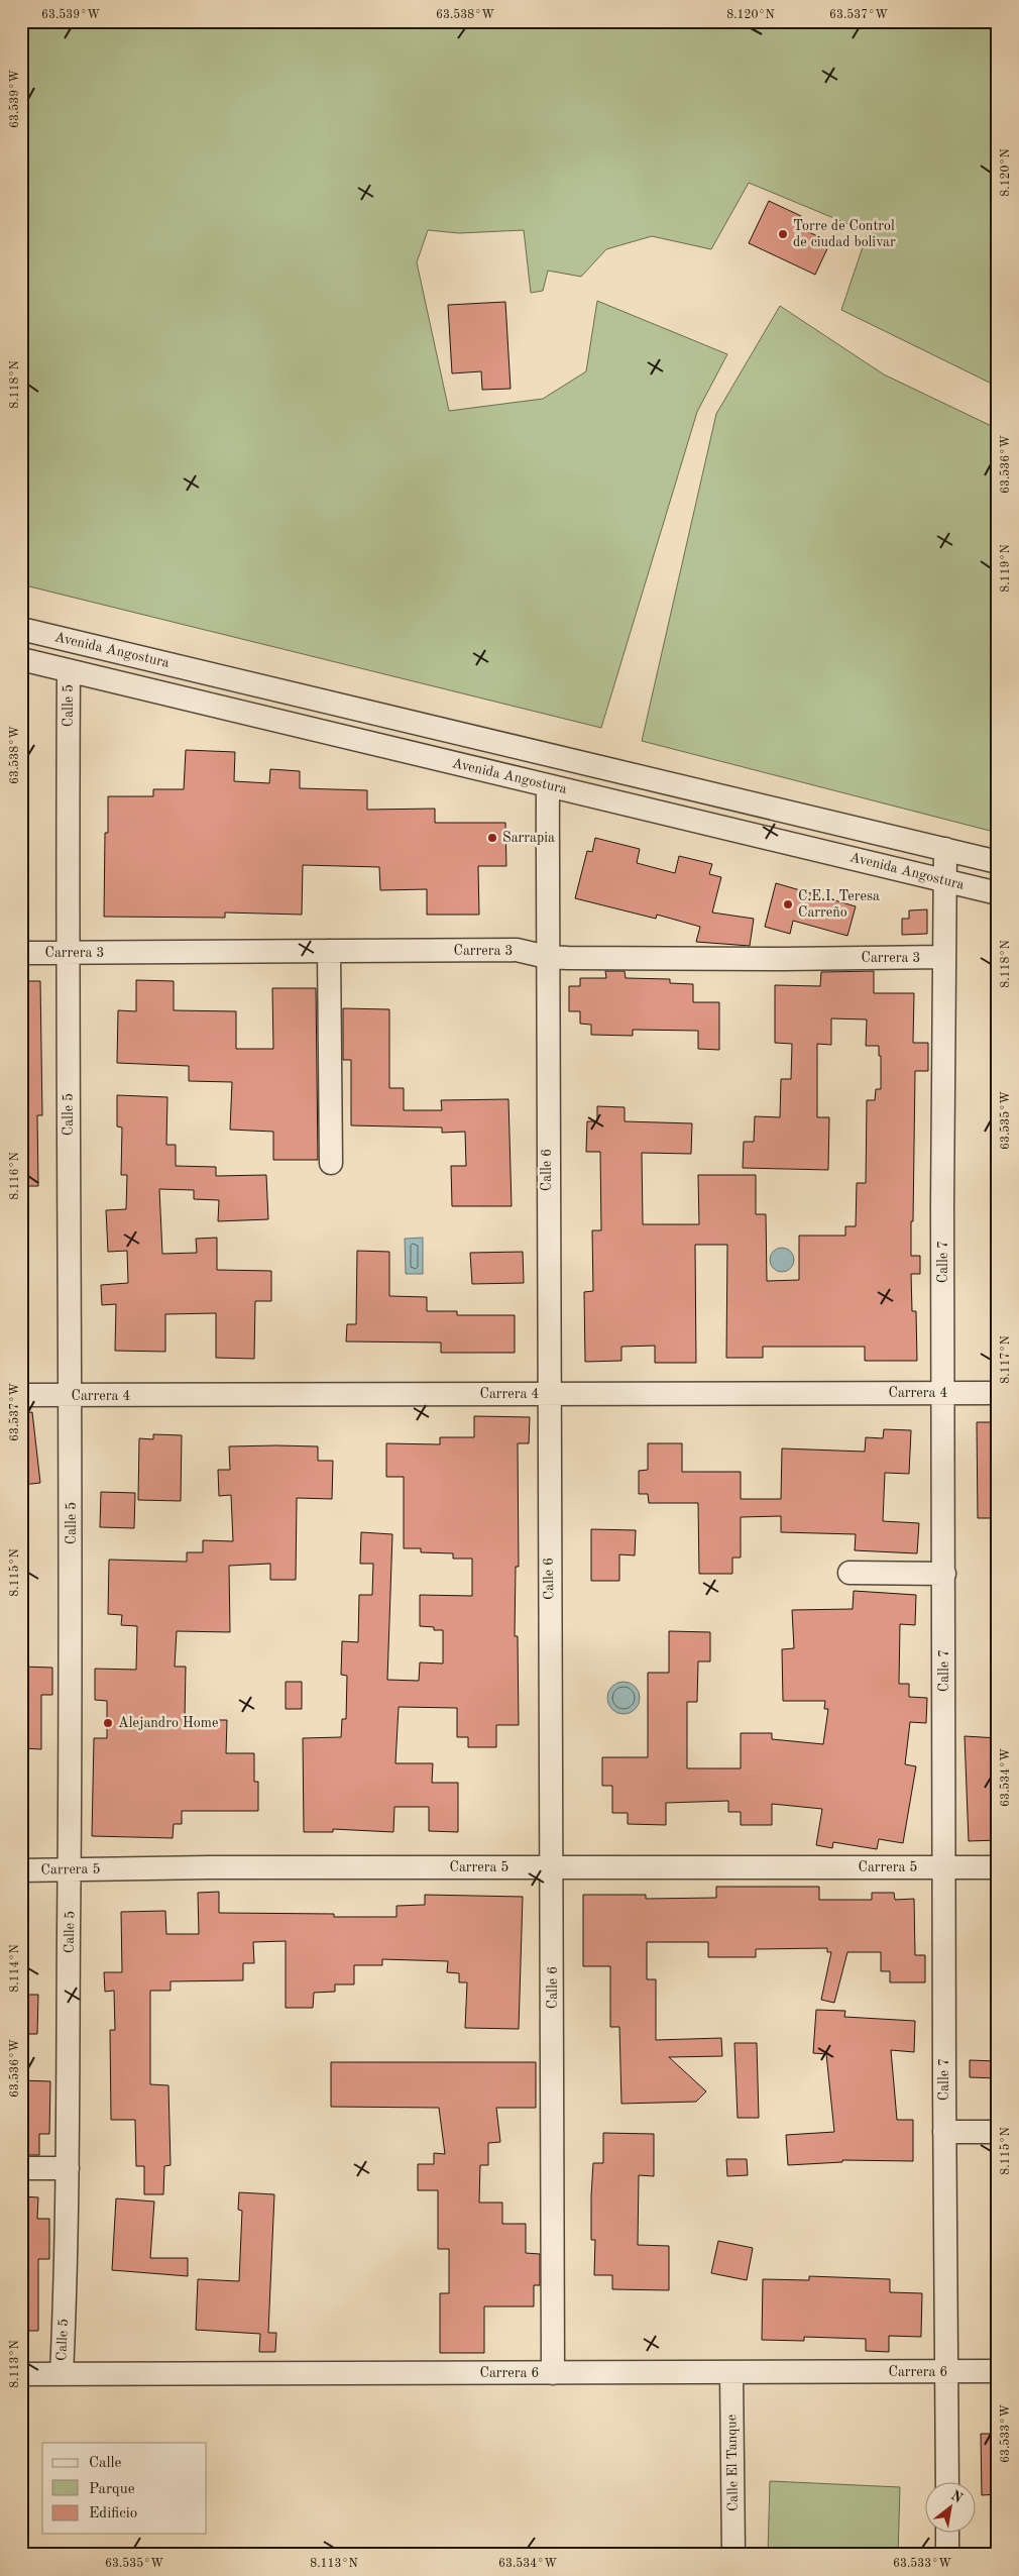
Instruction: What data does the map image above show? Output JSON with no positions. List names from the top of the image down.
{
  "streets": {
    "street": [
      "Avenida Angostura",
      "Calle 5",
      "Carrera 3",
      "Calle 6",
      "Calle 7",
      "Carrera 4",
      "Carrera 5",
      "Carrera 6",
      "Calle El Tanque"
    ]
  },
  "crossings": [
    ["Avenida Angostura", "Calle 5"],
    ["Avenida Angostura", "Calle 6"],
    ["Avenida Angostura", "Calle 7"],
    ["Calle 5", "Carrera 3"],
    ["Calle 5", "Carrera 4"],
    ["Calle 5", "Carrera 5"],
    ["Calle 5", "Carrera 6"],
    ["Carrera 3", "Calle 6"],
    ["Carrera 3", "Calle 7"],
    ["Calle 6", "Carrera 4"],
    ["Calle 6", "Carrera 5"],
    ["Calle 6", "Carrera 6"],
    ["Calle 7", "Carrera 4"],
    ["Calle 7", "Carrera 5"],
    ["Calle 7", "Carrera 6"],
    ["Carrera 6", "Calle El Tanque"]
  ],
  "places": [
    "Torre de Control de ciudad bolivar",
    "Sarrapia",
    "C.E.I. Teresa Carreño",
    "Alejandro Home"
  ],
  "legend": ["Calle", "Parque", "Edificio"],
  "north": "top right",
  "coordinates": [
    "63.539°W",
    "63.538°W",
    "8.120°N",
    "63.537°W",
    "8.118°N",
    "63.536°W",
    "8.119°N",
    "63.535°W",
    "8.116°N",
    "8.117°N",
    "8.115°N",
    "63.534°W",
    "8.114°N",
    "8.113°N",
    "63.533°W"
  ]
}
